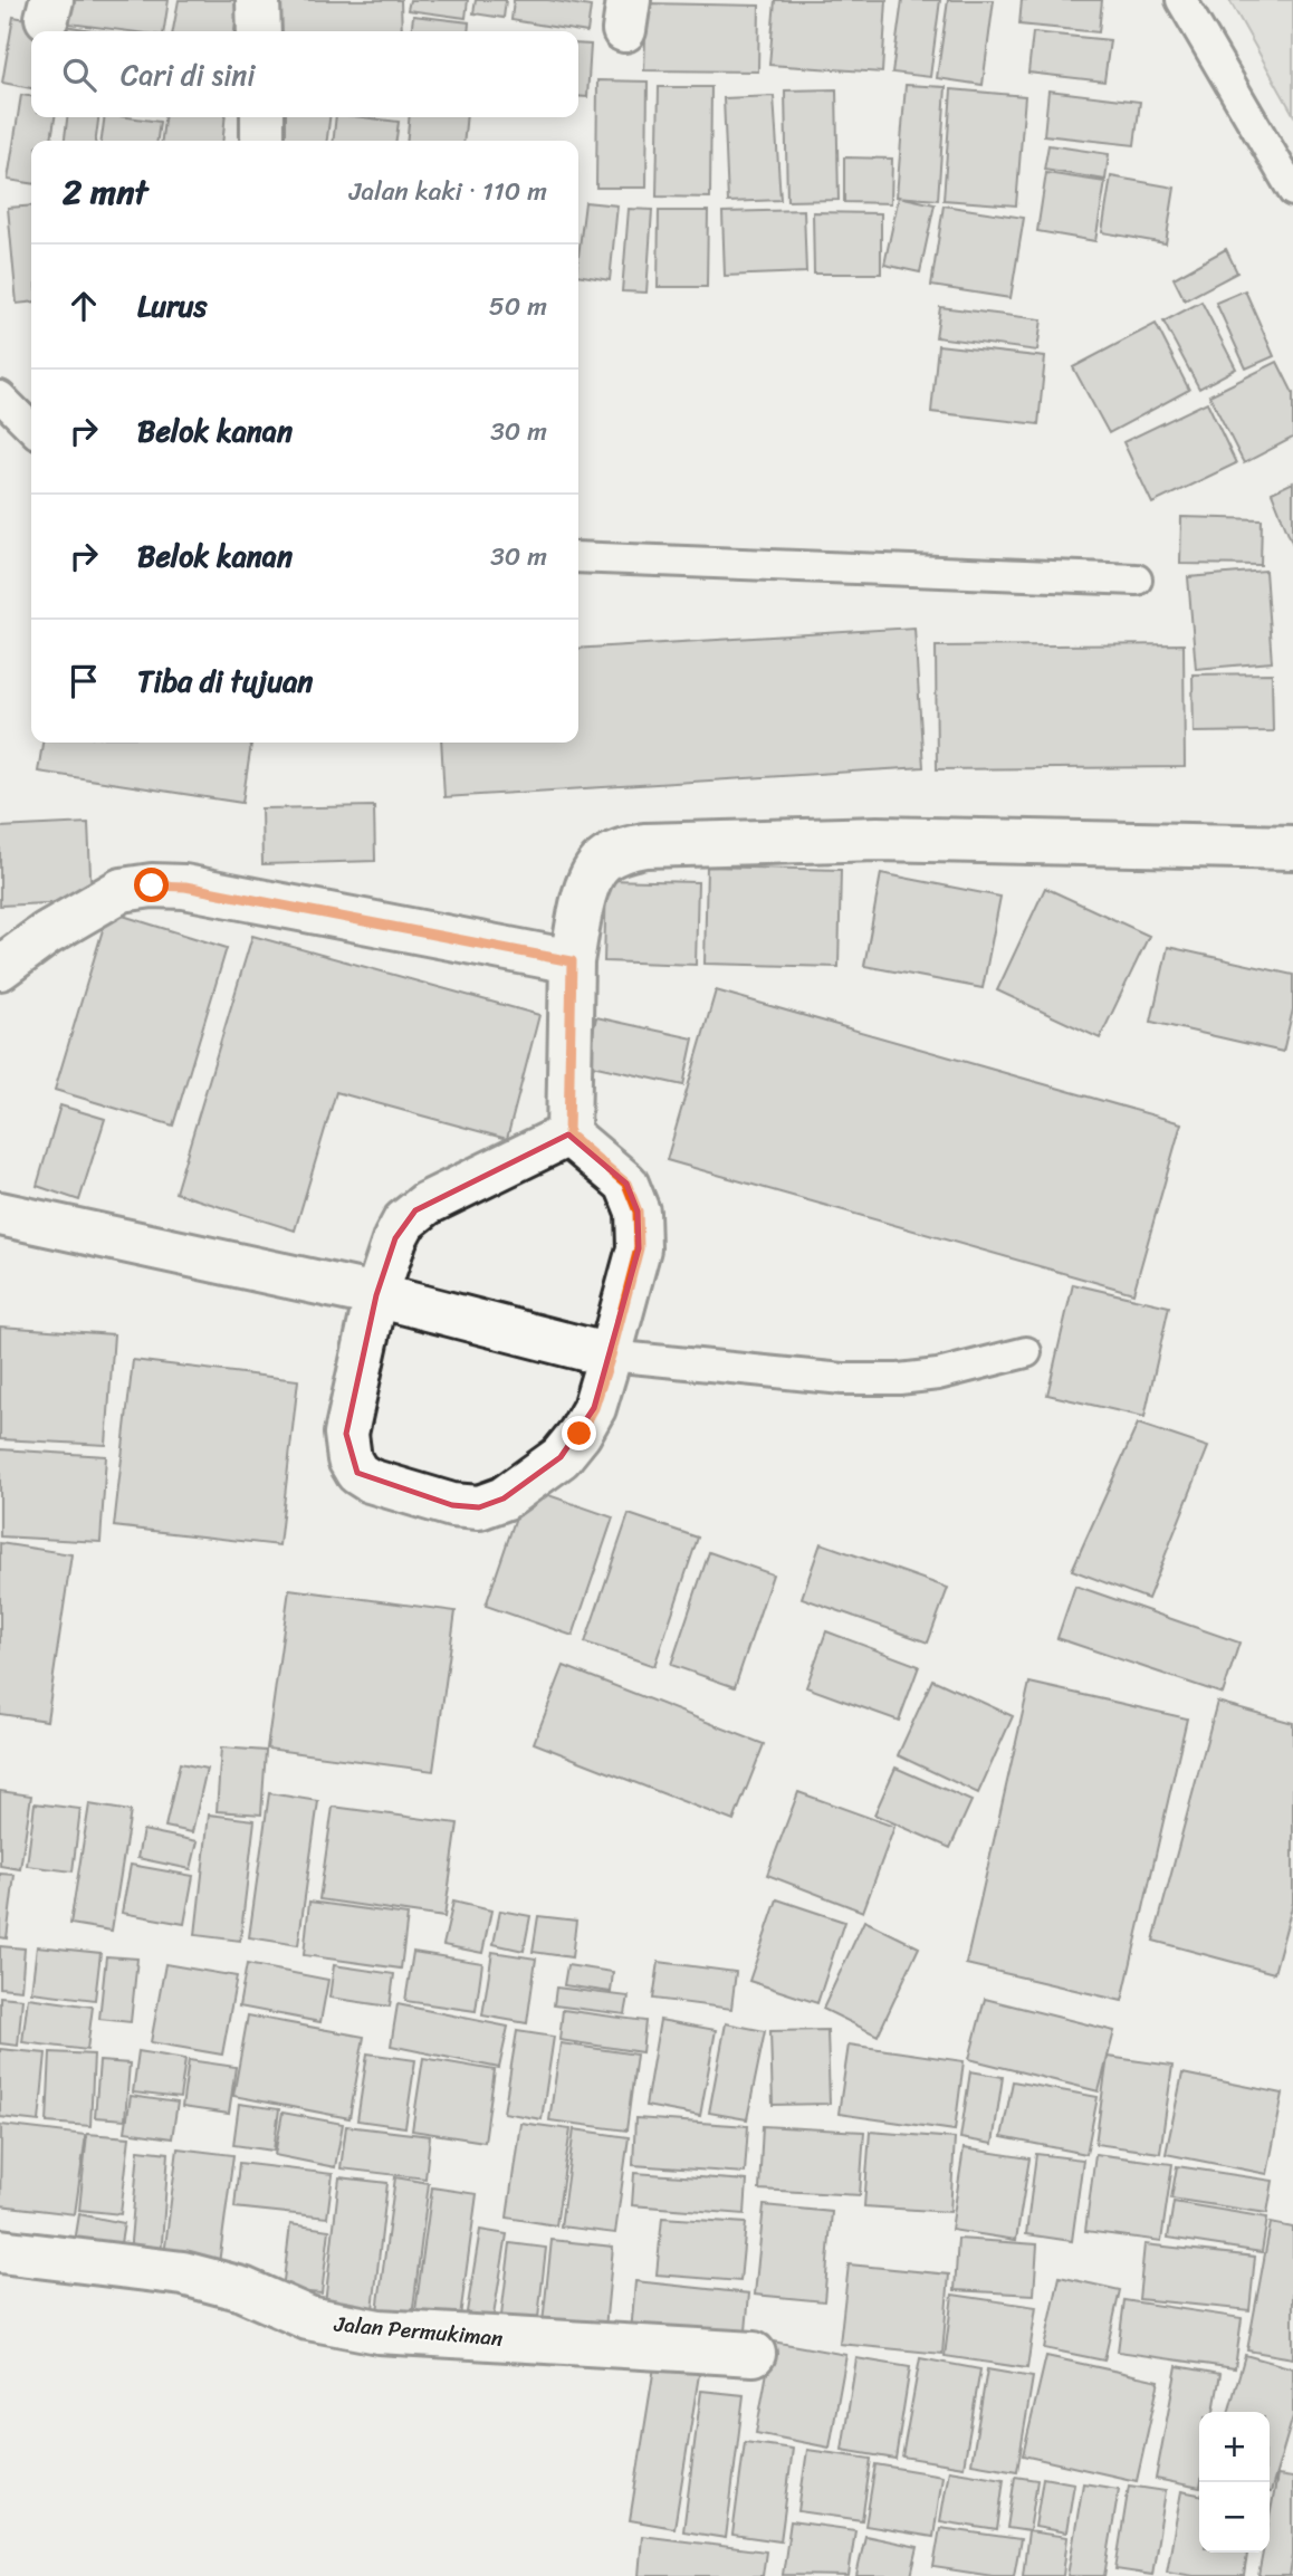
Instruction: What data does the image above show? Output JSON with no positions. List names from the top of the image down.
{
  "streets": {
    "street": ["Jalan Permukiman"]
  },
  "page": {
    "search": "Cari di sini",
    "heading": ["2 mnt", "Jalan kaki · 110 m"],
    "list": [
      ["Lurus", "50 m"],
      ["Belok kanan", "30 m"],
      ["Belok kanan", "30 m"],
      "Tiba di tujuan"
    ],
    "map_buttons": ["+", "−"]
  }
}
